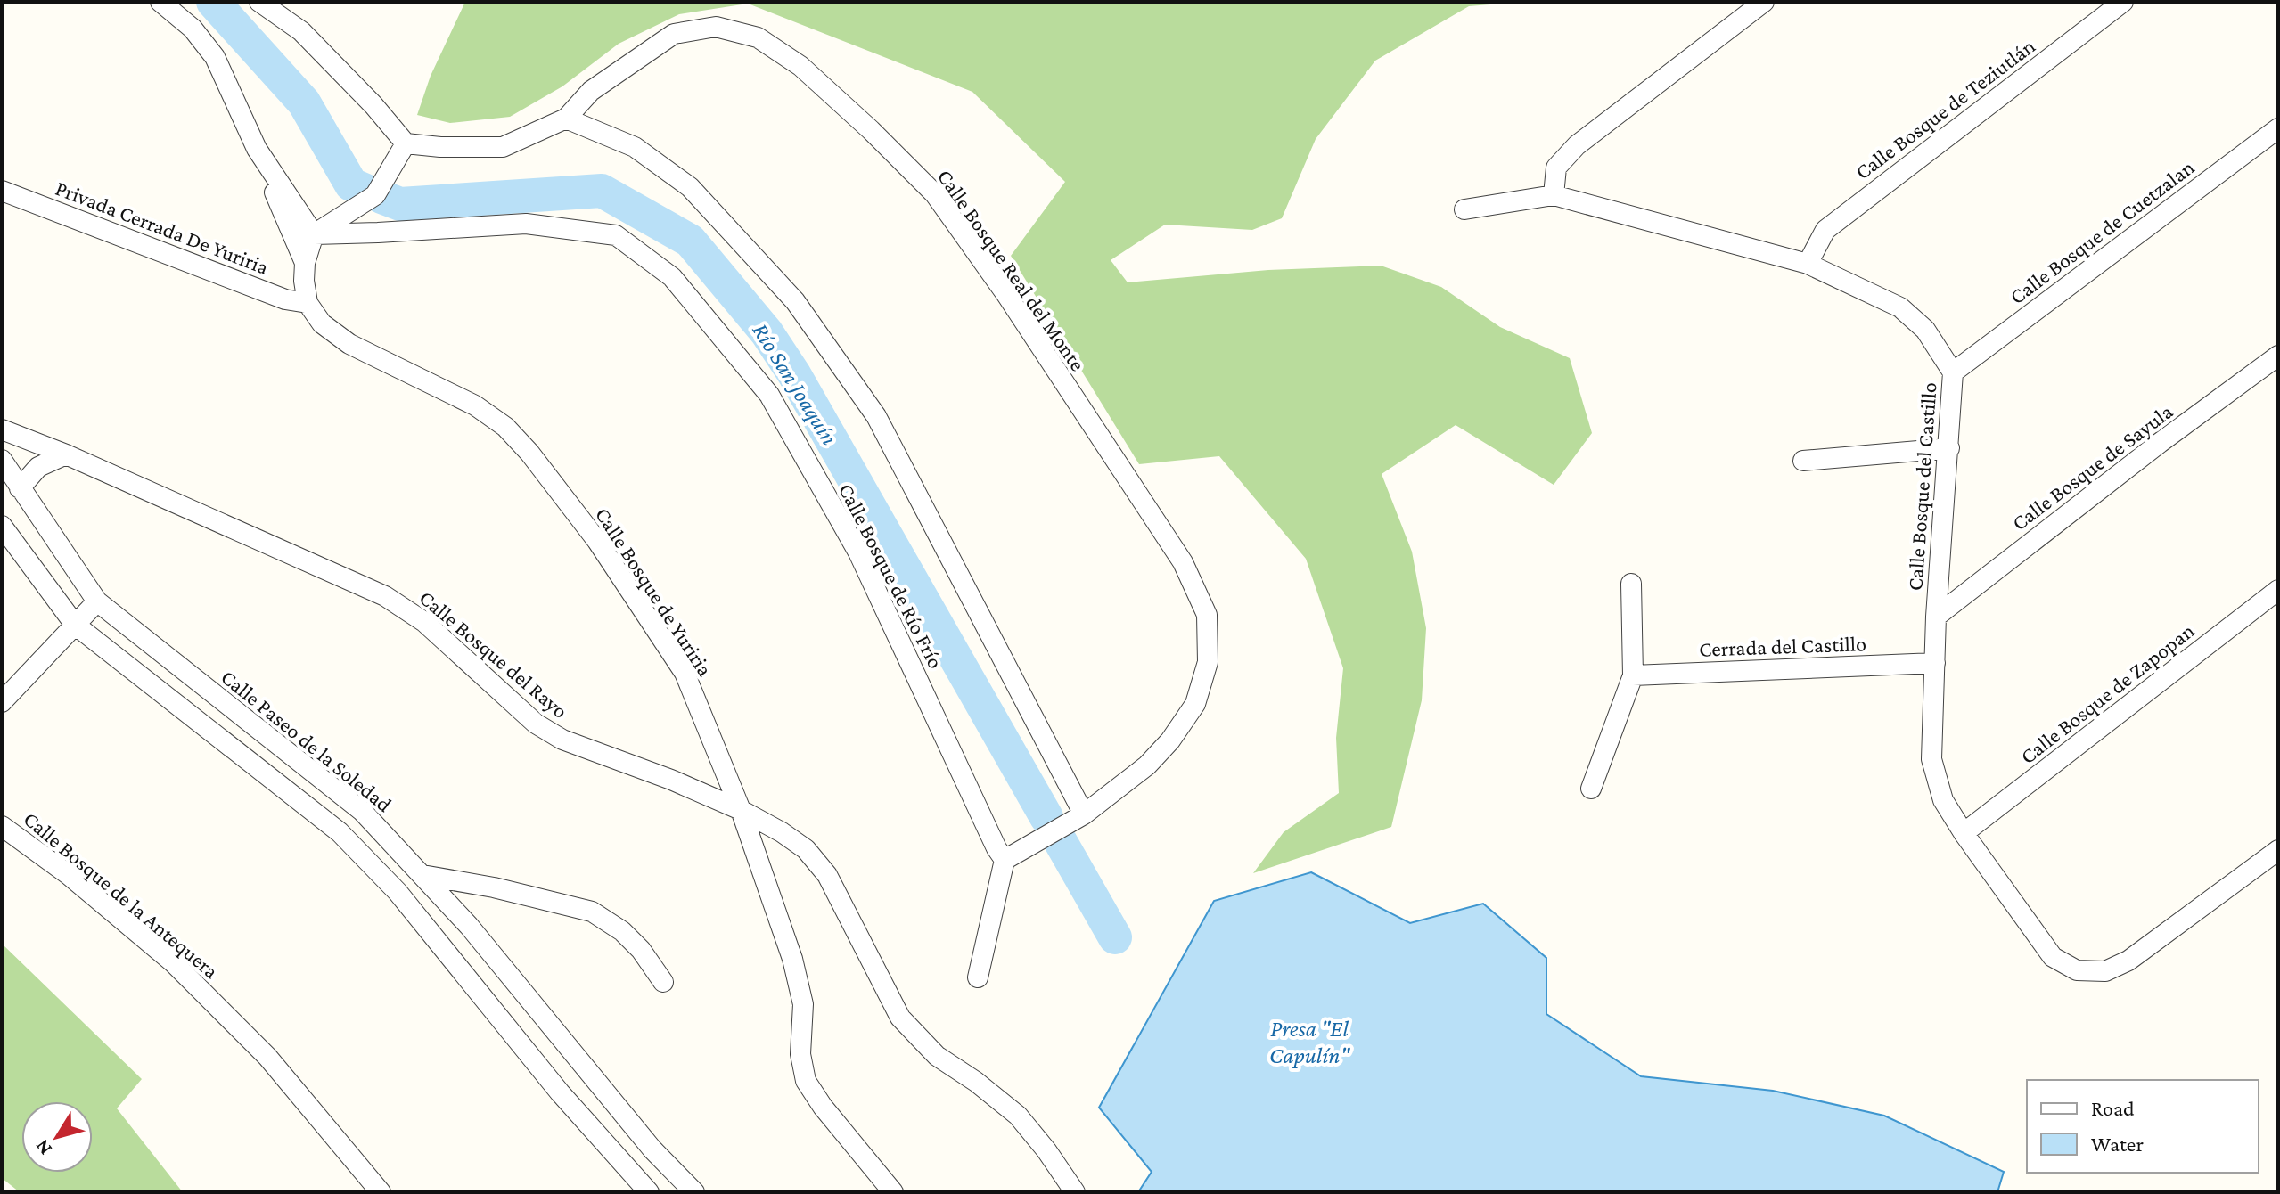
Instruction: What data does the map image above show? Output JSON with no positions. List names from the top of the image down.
{
  "streets": {
    "street": [
      "Calle Bosque de Teziutlán",
      "Privada Cerrada De Yuriria",
      "Calle Bosque de Cuetzalan",
      "Calle Bosque Real del Monte",
      "Calle Bosque de Sayula",
      "Calle Bosque del Castillo",
      "Calle Bosque de Río Frío",
      "Calle Bosque de Yuriria",
      "Cerrada del Castillo",
      "Calle Bosque del Rayo",
      "Calle Bosque de Zapopan",
      "Calle Paseo de la Soledad",
      "Calle Bosque de la Antequera"
    ]
  },
  "crossings": [
    ["Calle Bosque de Teziutlán", "Calle Bosque del Castillo"],
    ["Privada Cerrada De Yuriria", "Calle Bosque de Yuriria"],
    ["Calle Bosque de Cuetzalan", "Calle Bosque del Castillo"],
    ["Calle Bosque de Sayula", "Calle Bosque del Castillo"],
    ["Calle Bosque del Castillo", "Cerrada del Castillo"],
    ["Calle Bosque del Castillo", "Calle Bosque de Zapopan"],
    ["Calle Bosque de Yuriria", "Calle Bosque del Rayo"]
  ],
  "water": ["Río San Joaquín", "Presa \"El Capulín\""],
  "legend": ["Road", "Water"],
  "north": "bottom left"
}
